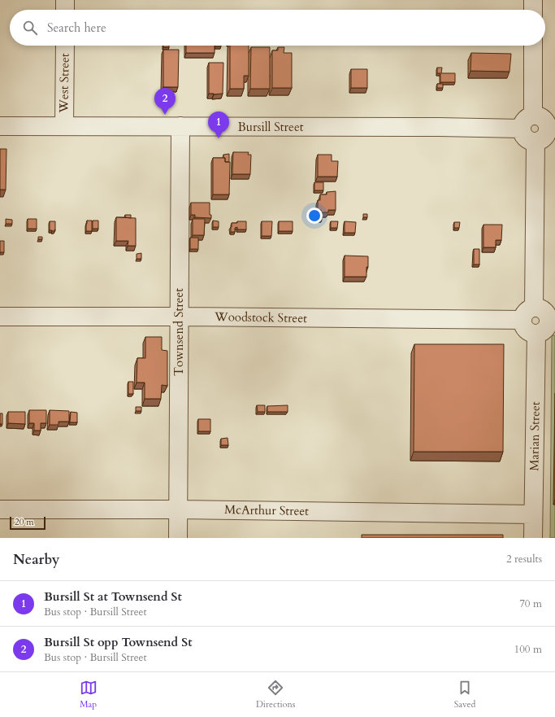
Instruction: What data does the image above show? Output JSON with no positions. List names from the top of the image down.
{
  "streets": {
    "street": [
      "West Street",
      "Bursill Street",
      "Woodstock Street",
      "Townsend Street",
      "Marian Street",
      "McArthur Street"
    ]
  },
  "crossings": [
    ["West Street", "Bursill Street"],
    ["Bursill Street", "Townsend Street"],
    ["Woodstock Street", "Townsend Street"],
    ["Woodstock Street", "Marian Street"],
    ["Townsend Street", "McArthur Street"],
    ["Marian Street", "McArthur Street"]
  ],
  "scale_bar": "20 m",
  "page": {
    "search": "Search here",
    "pins": ["2", "1"],
    "scale": "20 m",
    "heading": ["Nearby", "2 results"],
    "list": [
      {
        "mark": "1",
        "name": "Bursill St at Townsend St",
        "note": "Bus stop · Bursill Street",
        "value": "70 m"
      },
      {
        "mark": "2",
        "name": "Bursill St opp Townsend St",
        "note": "Bus stop · Bursill Street",
        "value": "100 m"
      }
    ],
    "nav": ["Map", "Directions", "Saved"]
  }
}
